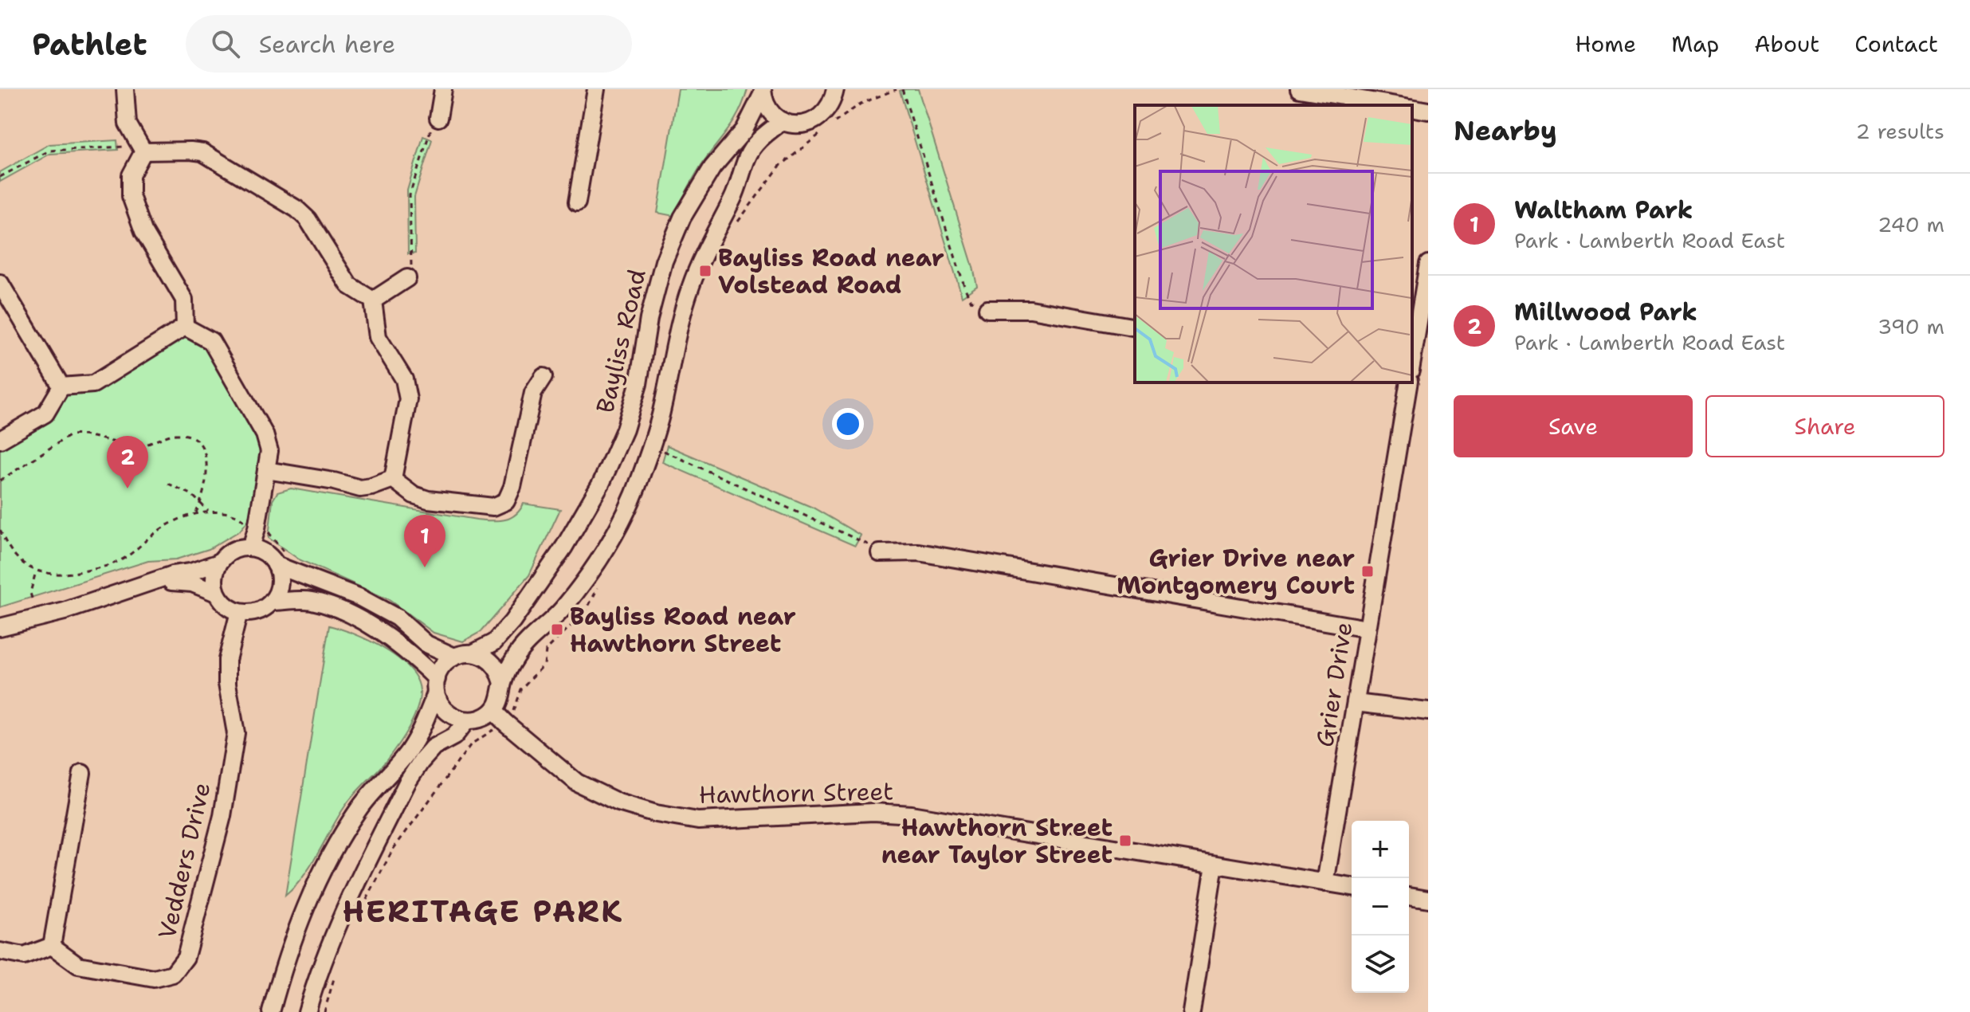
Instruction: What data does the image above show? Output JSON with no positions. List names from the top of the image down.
{
  "streets": {
    "street": [
      "Bayliss Road",
      "Grier Drive",
      "Hawthorn Street",
      "Vedders Drive"
    ]
  },
  "crossings": [
    ["Bayliss Road", "Hawthorn Street"],
    ["Grier Drive", "Hawthorn Street"]
  ],
  "districts": ["HERITAGE PARK"],
  "places": {
    "transit": [
      "Bayliss Road near Volstead Road",
      "Grier Drive near Montgomery Court",
      "Bayliss Road near Hawthorn Street",
      "Hawthorn Street near Taylor Street"
    ]
  },
  "page": {
    "header": "Pathlet",
    "search": "Search here",
    "nav": [
      "Home",
      "Map",
      "About",
      "Contact"
    ],
    "heading": ["Nearby", "2 results"],
    "list": [
      {
        "mark": "1",
        "name": "Waltham Park",
        "note": "Park · Lamberth Road East",
        "value": "240 m"
      },
      {
        "mark": "2",
        "name": "Millwood Park",
        "note": "Park · Lamberth Road East",
        "value": "390 m"
      }
    ],
    "buttons": ["Save", "Share"],
    "pins": ["2", "1"],
    "map_buttons": ["+", "−"]
  }
}
